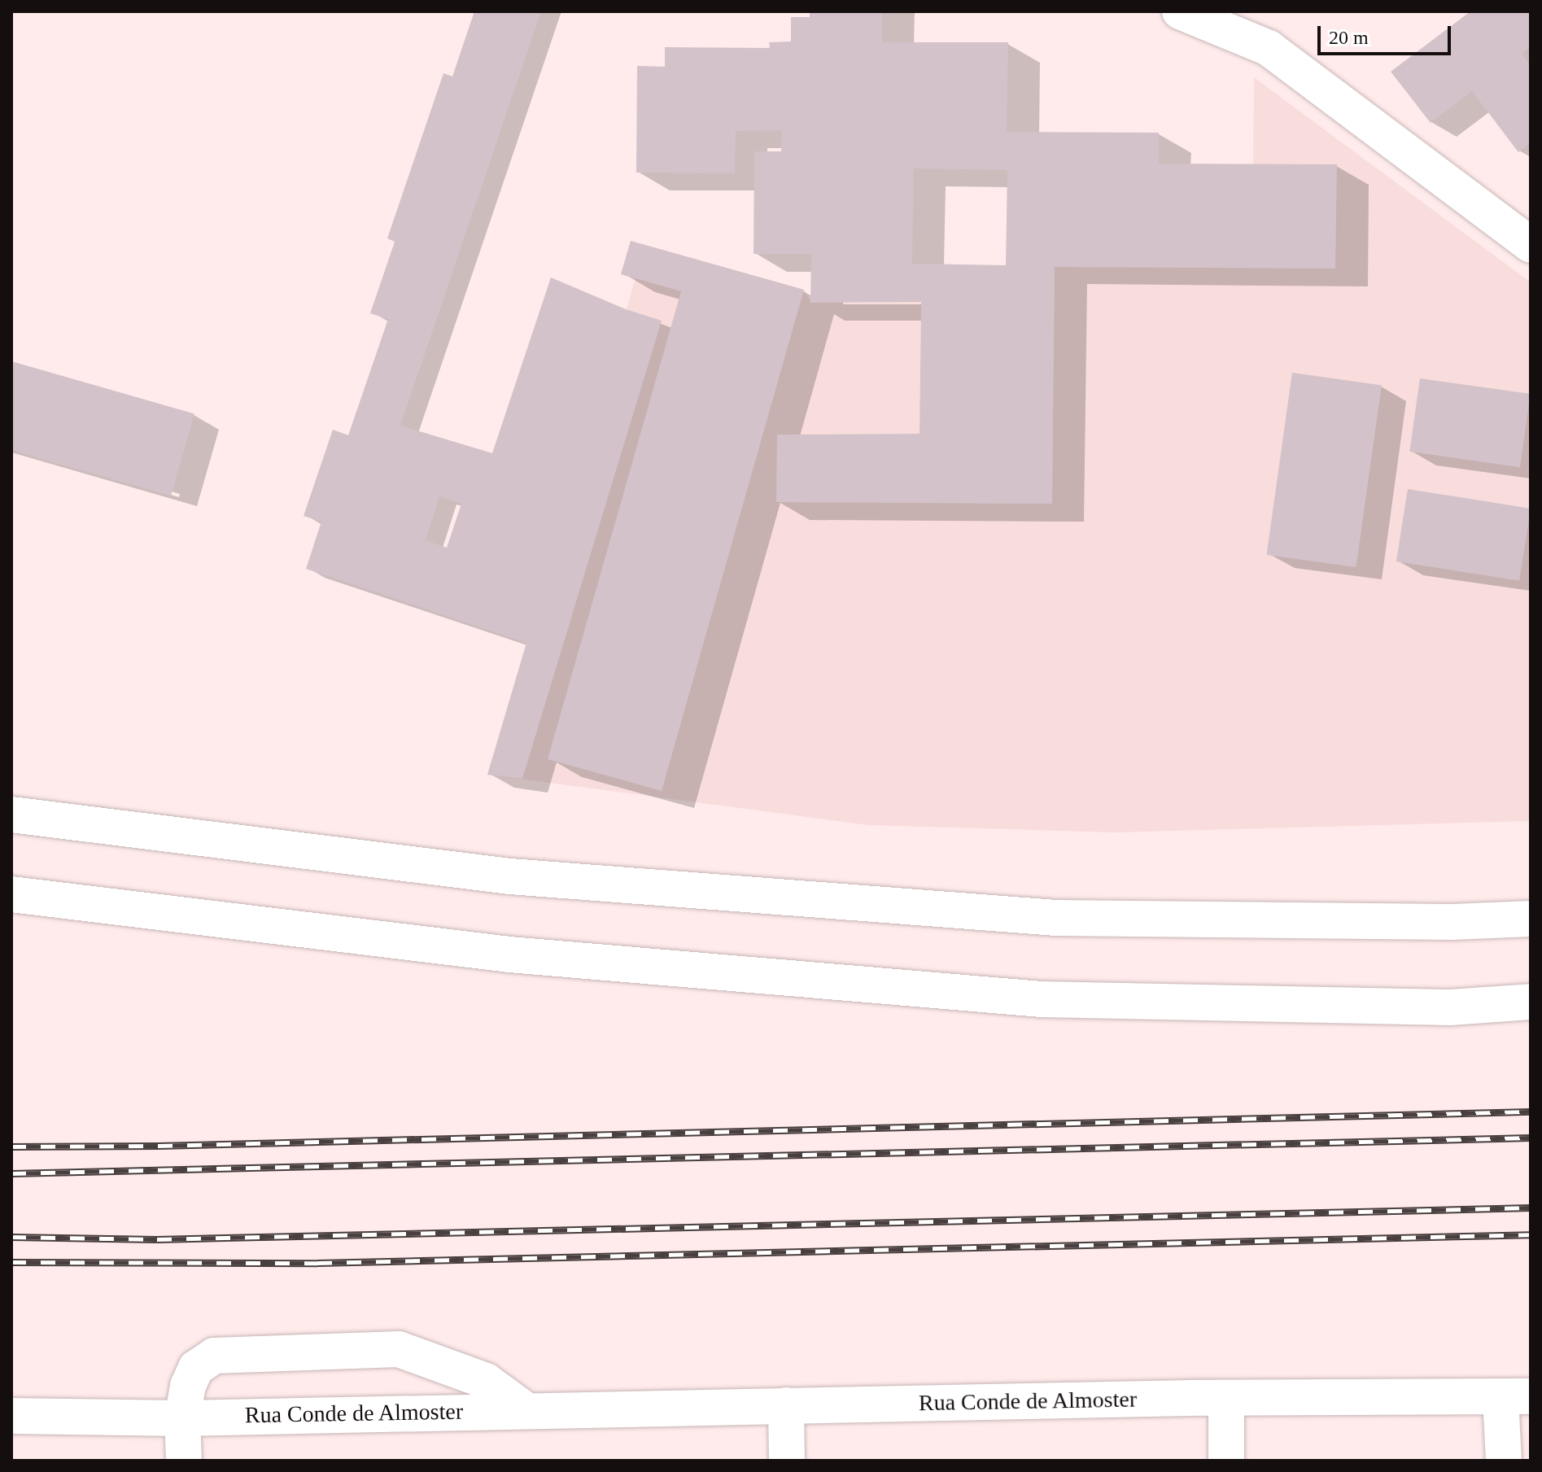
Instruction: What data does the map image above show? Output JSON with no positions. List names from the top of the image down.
{
  "streets": {
    "main road": ["Rua Conde de Almoster"]
  },
  "scale_bar": "20 m"
}
